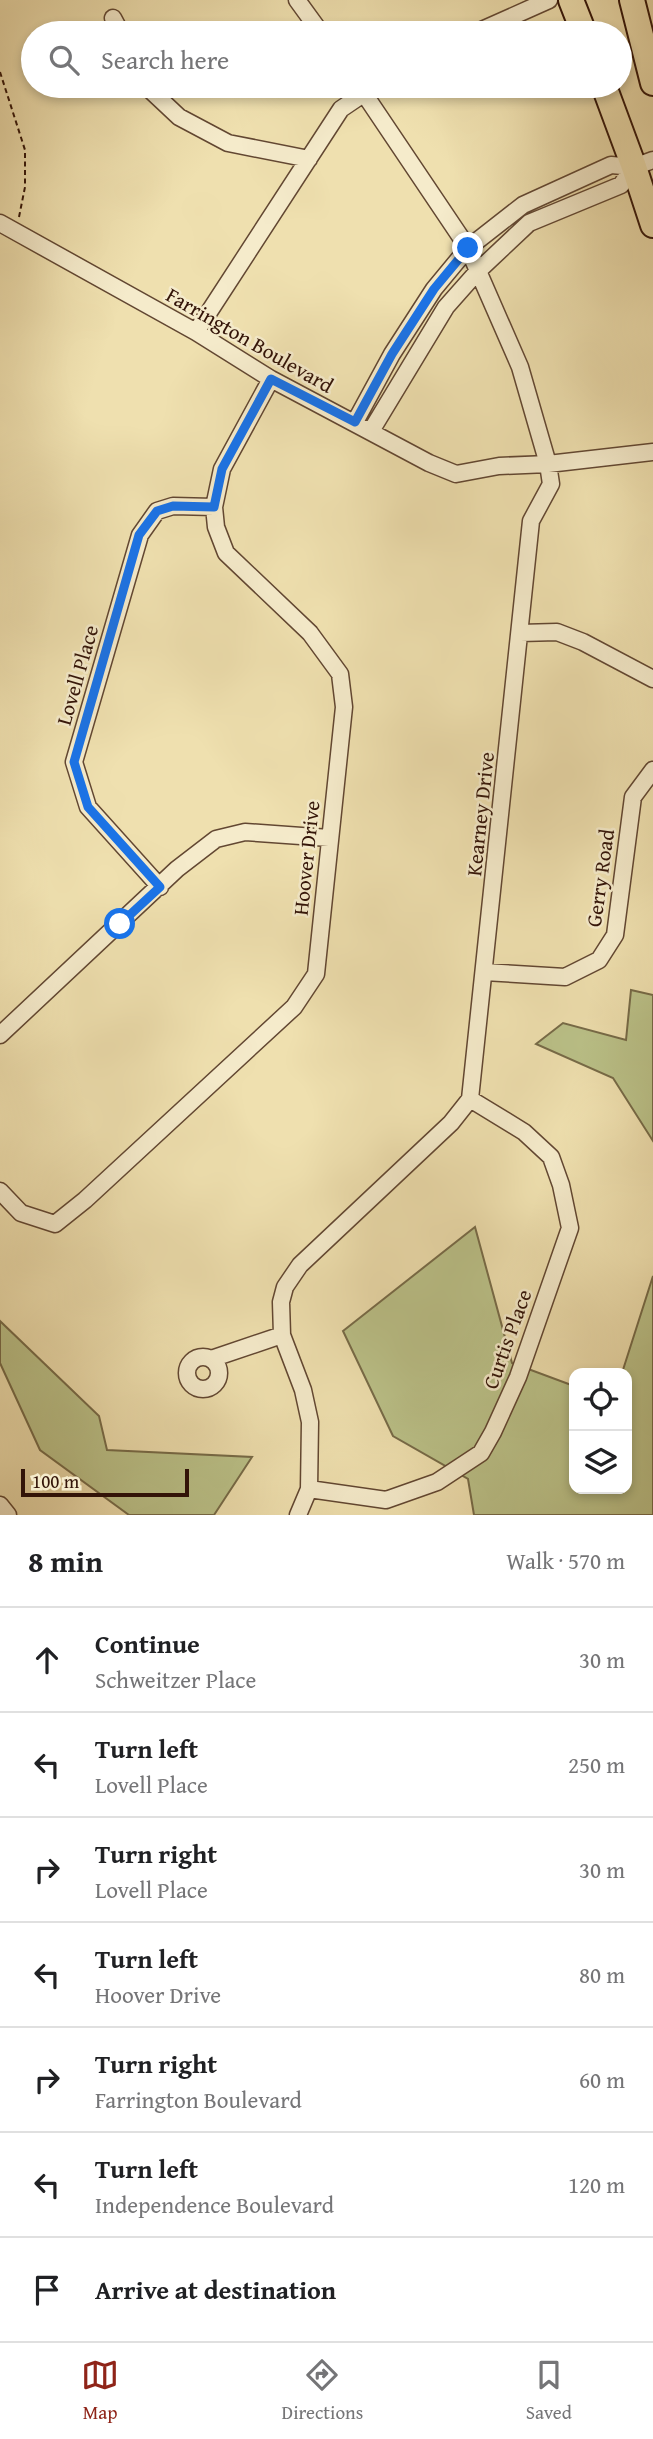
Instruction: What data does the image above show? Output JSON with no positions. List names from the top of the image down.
{
  "streets": {
    "street": [
      "Farrington Boulevard",
      "Lovell Place",
      "Kearney Drive",
      "Hoover Drive",
      "Gerry Road",
      "Curtis Place"
    ]
  },
  "crossings": [
    ["Farrington Boulevard", "Kearney Drive"],
    ["Farrington Boulevard", "Hoover Drive"],
    ["Lovell Place", "Hoover Drive"],
    ["Kearney Drive", "Gerry Road"],
    ["Kearney Drive", "Curtis Place"]
  ],
  "scale_bar": "100 m",
  "page": {
    "search": "Search here",
    "scale": "100 m",
    "heading": ["8 min", "Walk · 570 m"],
    "list": [
      ["Continue", "Schweitzer Place", "30 m"],
      ["Turn left", "Lovell Place", "250 m"],
      ["Turn right", "Lovell Place", "30 m"],
      ["Turn left", "Hoover Drive", "80 m"],
      ["Turn right", "Farrington Boulevard", "60 m"],
      ["Turn left", "Independence Boulevard", "120 m"],
      "Arrive at destination"
    ],
    "nav": ["Map", "Directions", "Saved"]
  }
}
